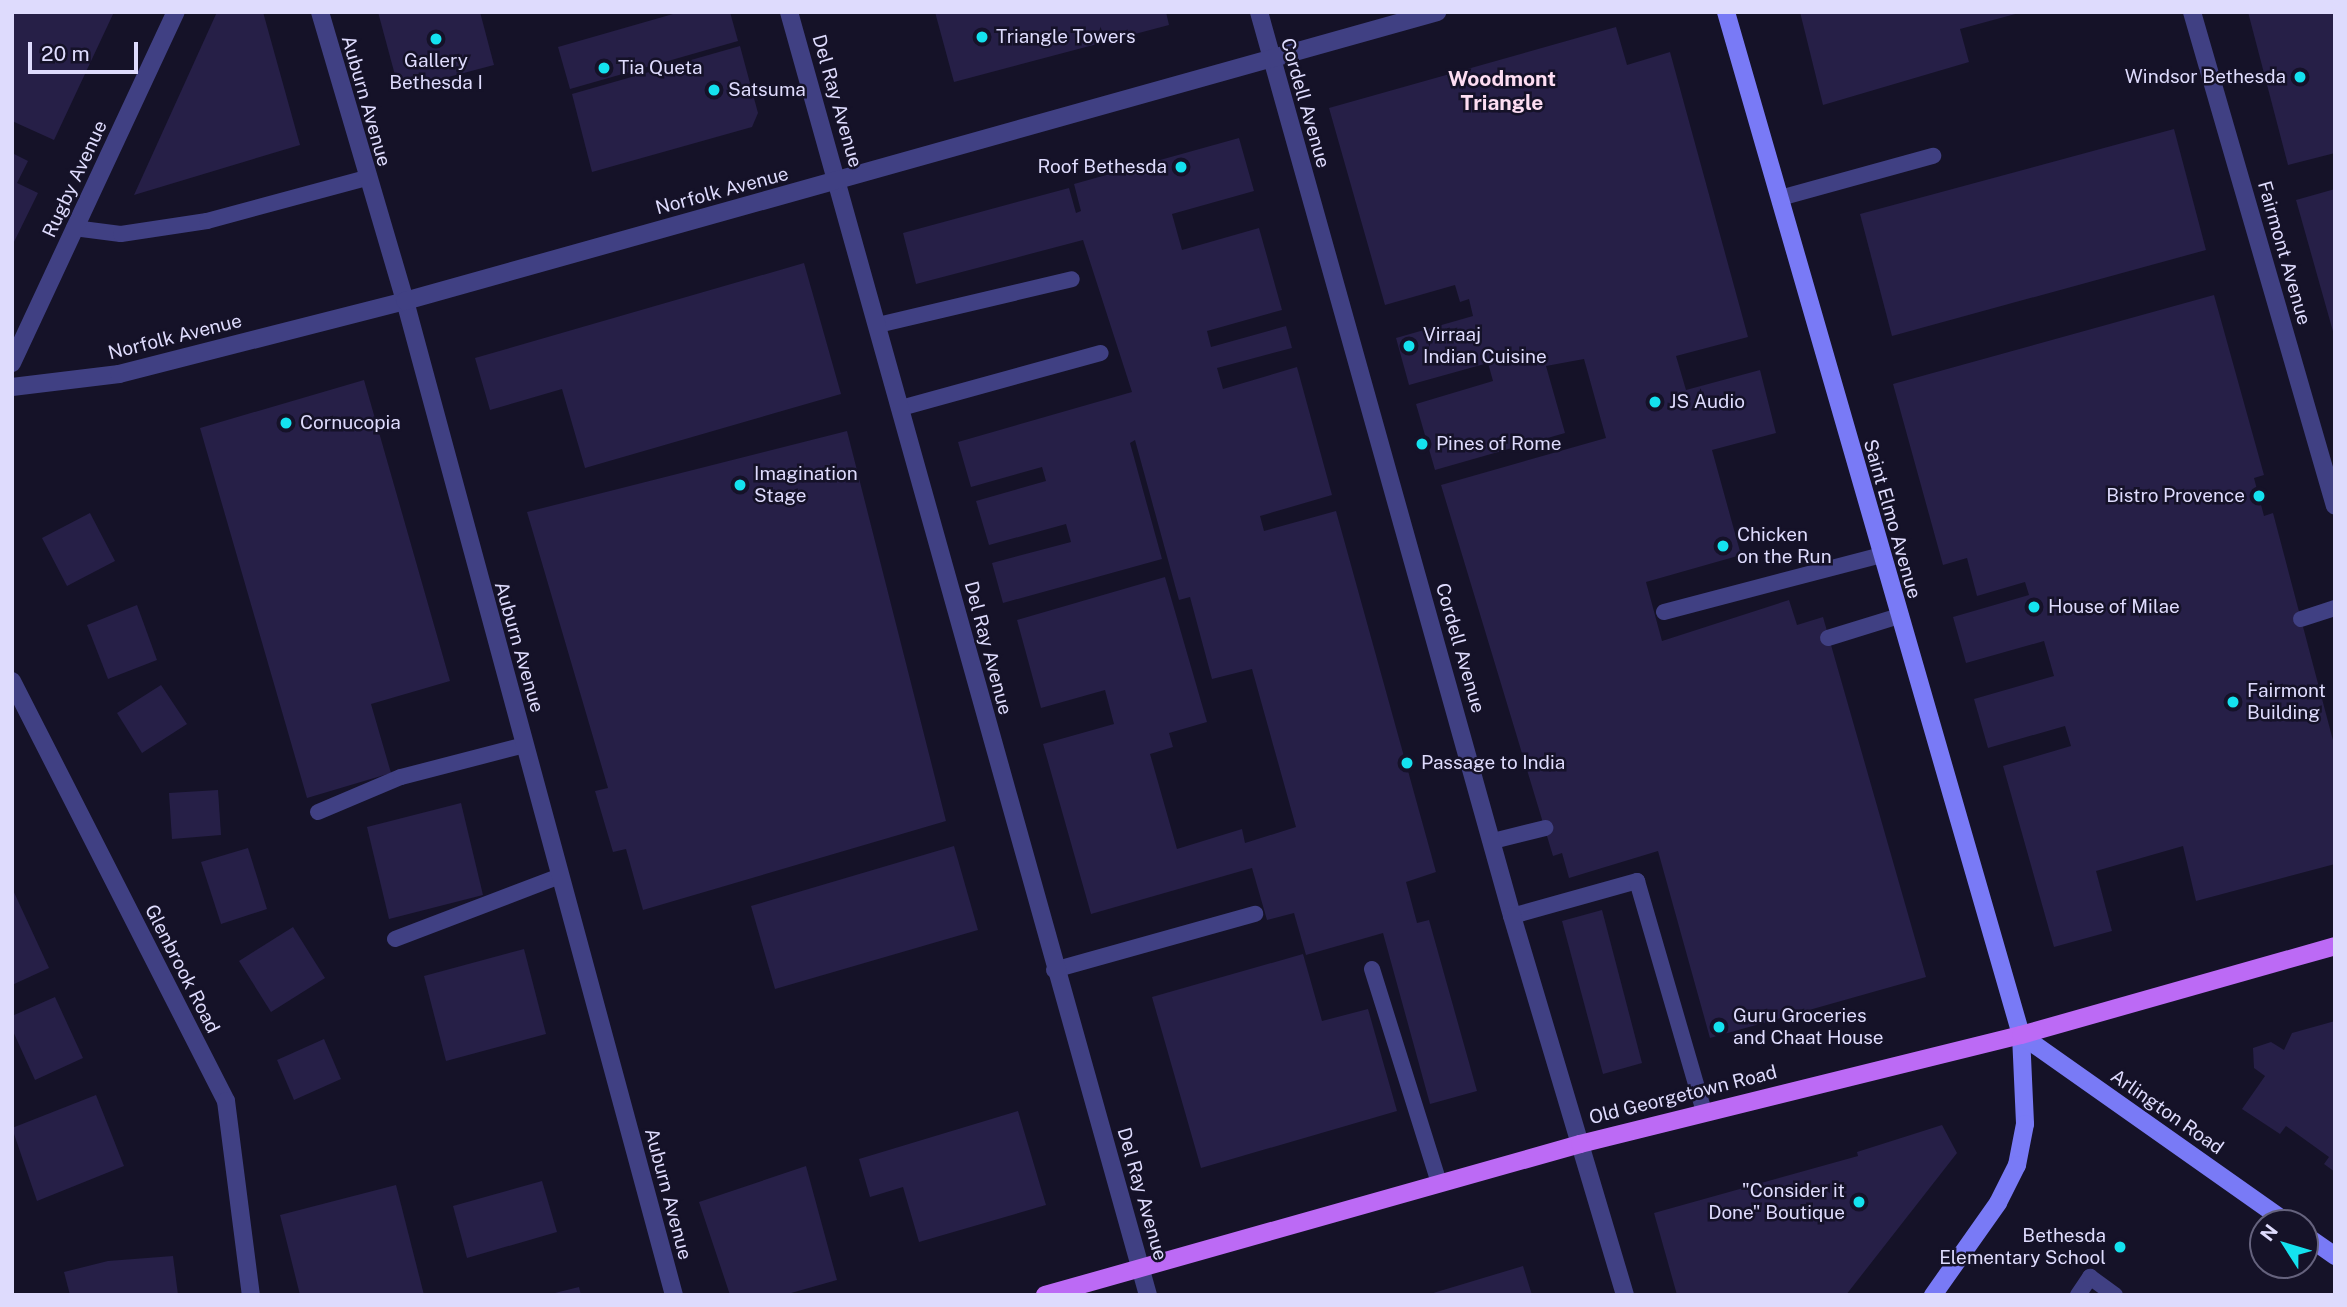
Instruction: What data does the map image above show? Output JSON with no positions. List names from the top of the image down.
{
  "streets": {
    "main road": ["Old Georgetown Road"],
    "street": [
      "Auburn Avenue",
      "Del Ray Avenue",
      "Cordell Avenue",
      "Rugby Avenue",
      "Norfolk Avenue",
      "Fairmont Avenue",
      "Saint Elmo Avenue",
      "Glenbrook Road",
      "Arlington Road"
    ]
  },
  "crossings": [
    ["Auburn Avenue", "Norfolk Avenue"],
    ["Del Ray Avenue", "Norfolk Avenue"],
    ["Del Ray Avenue", "Old Georgetown Road"],
    ["Cordell Avenue", "Norfolk Avenue"],
    ["Cordell Avenue", "Old Georgetown Road"],
    ["Saint Elmo Avenue", "Old Georgetown Road"],
    ["Saint Elmo Avenue", "Arlington Road"],
    ["Old Georgetown Road", "Arlington Road"]
  ],
  "districts": ["Woodmont Triangle"],
  "places": [
    "Triangle Towers",
    "Gallery Bethesda I",
    "Tia Queta",
    "Windsor Bethesda",
    "Satsuma",
    "Roof Bethesda",
    "Virraaj Indian Cuisine",
    "JS Audio",
    "Cornucopia",
    "Pines of Rome",
    "Imagination Stage",
    "Bistro Provence",
    "Chicken on the Run",
    "House of Milae",
    "Fairmont Building",
    "Passage to India",
    "Guru Groceries and Chaat House",
    "\"Consider it Done\" Boutique",
    "Bethesda Elementary School"
  ],
  "scale_bar": "20 m",
  "north": "top left"
}
